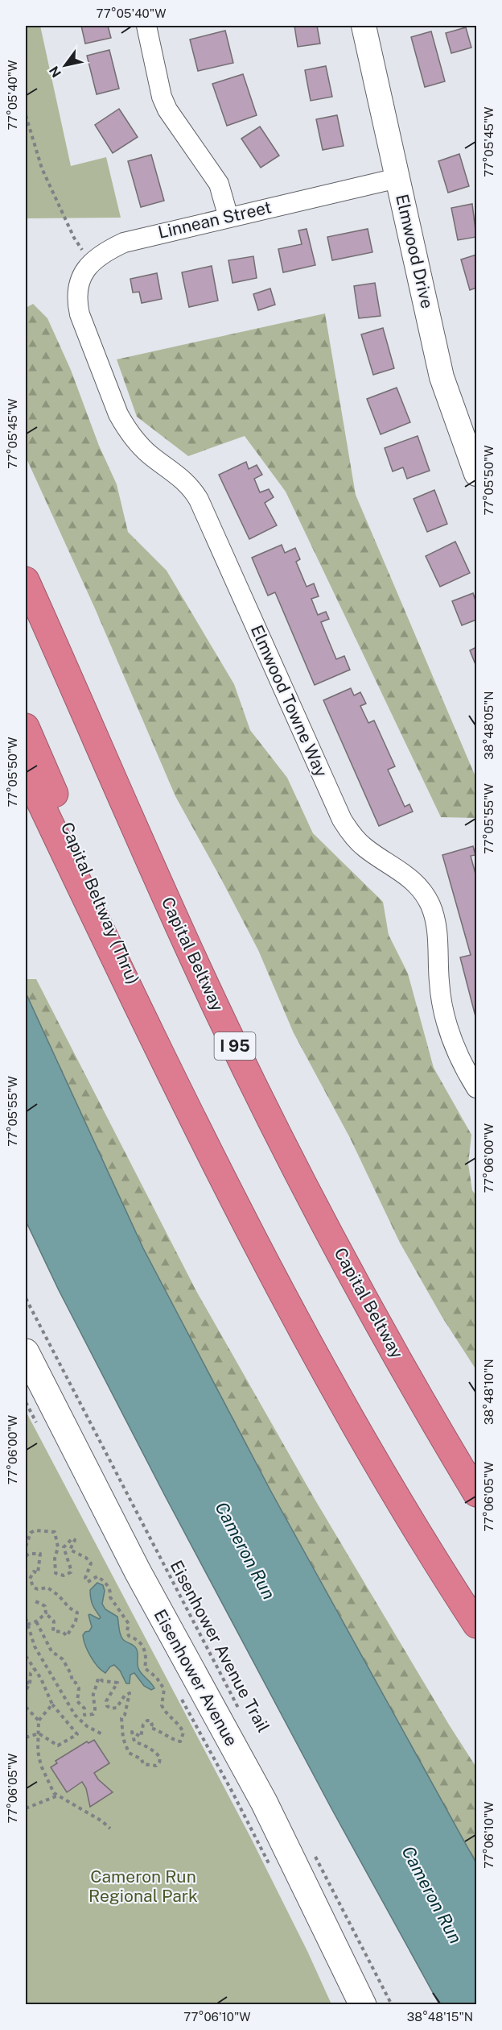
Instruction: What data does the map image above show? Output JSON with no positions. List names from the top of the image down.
{
  "streets": {
    "highway": ["Capital Beltway (Thru)", "Capital Beltway", "I 95"],
    "main road": ["Eisenhower Avenue"],
    "street": ["Linnean Street", "Elmwood Drive", "Elmwood Towne Way"],
    "path": ["Eisenhower Avenue Trail"]
  },
  "crossings": [
    ["Linnean Street", "Elmwood Drive"],
    ["Linnean Street", "Elmwood Towne Way"]
  ],
  "water": ["Cameron Run"],
  "parks": ["Cameron Run Regional Park"],
  "north": "bottom left",
  "coordinates": [
    "77°05'40\"W",
    "77°05'45\"W",
    "77°05'50\"W",
    "38°48'05\"N",
    "77°05'55\"W",
    "77°06'00\"W",
    "38°48'10\"N",
    "77°06'05\"W",
    "77°06'10\"W",
    "38°48'15\"N"
  ]
}
